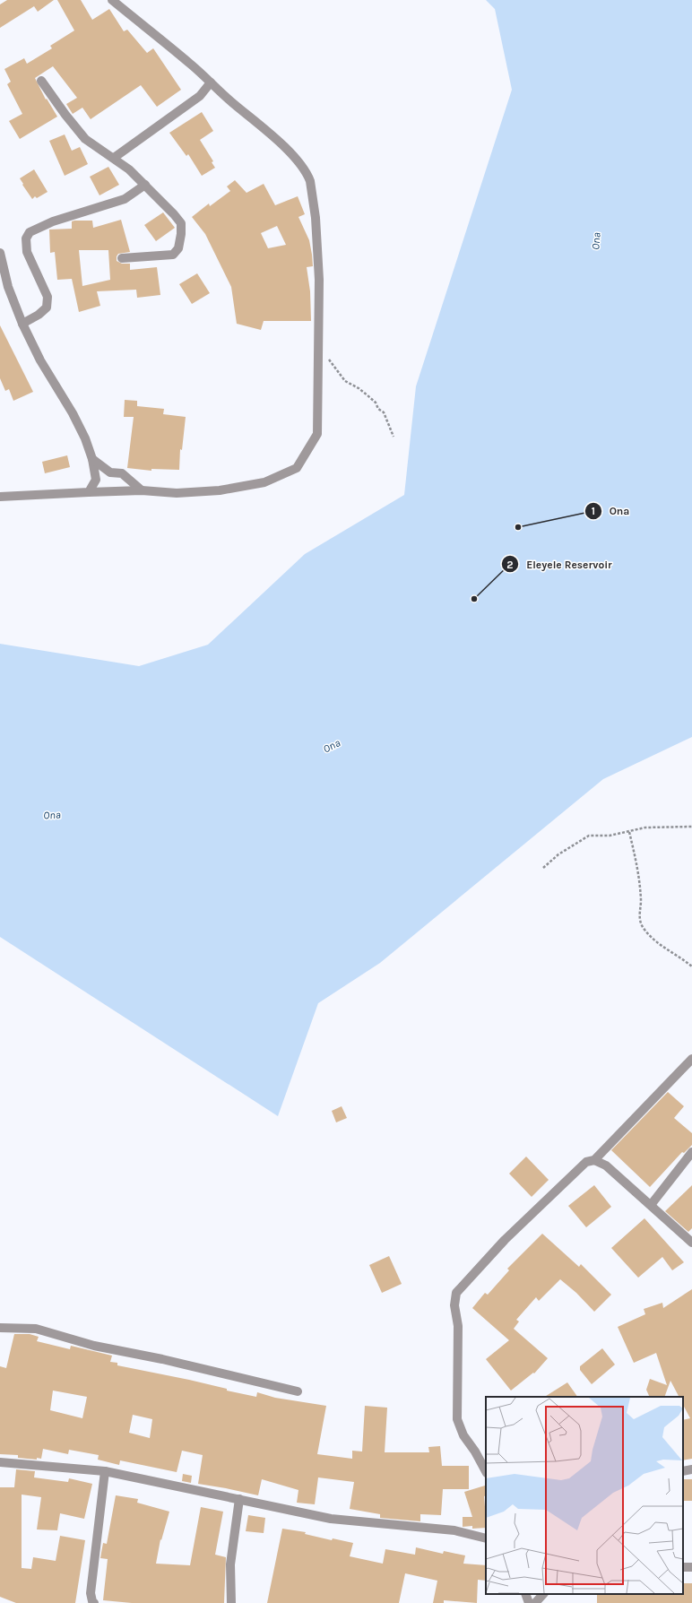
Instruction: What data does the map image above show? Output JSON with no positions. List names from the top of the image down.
{
  "water": ["Ona"],
  "places": ["Ona", "Eleyele Reservoir"]
}
